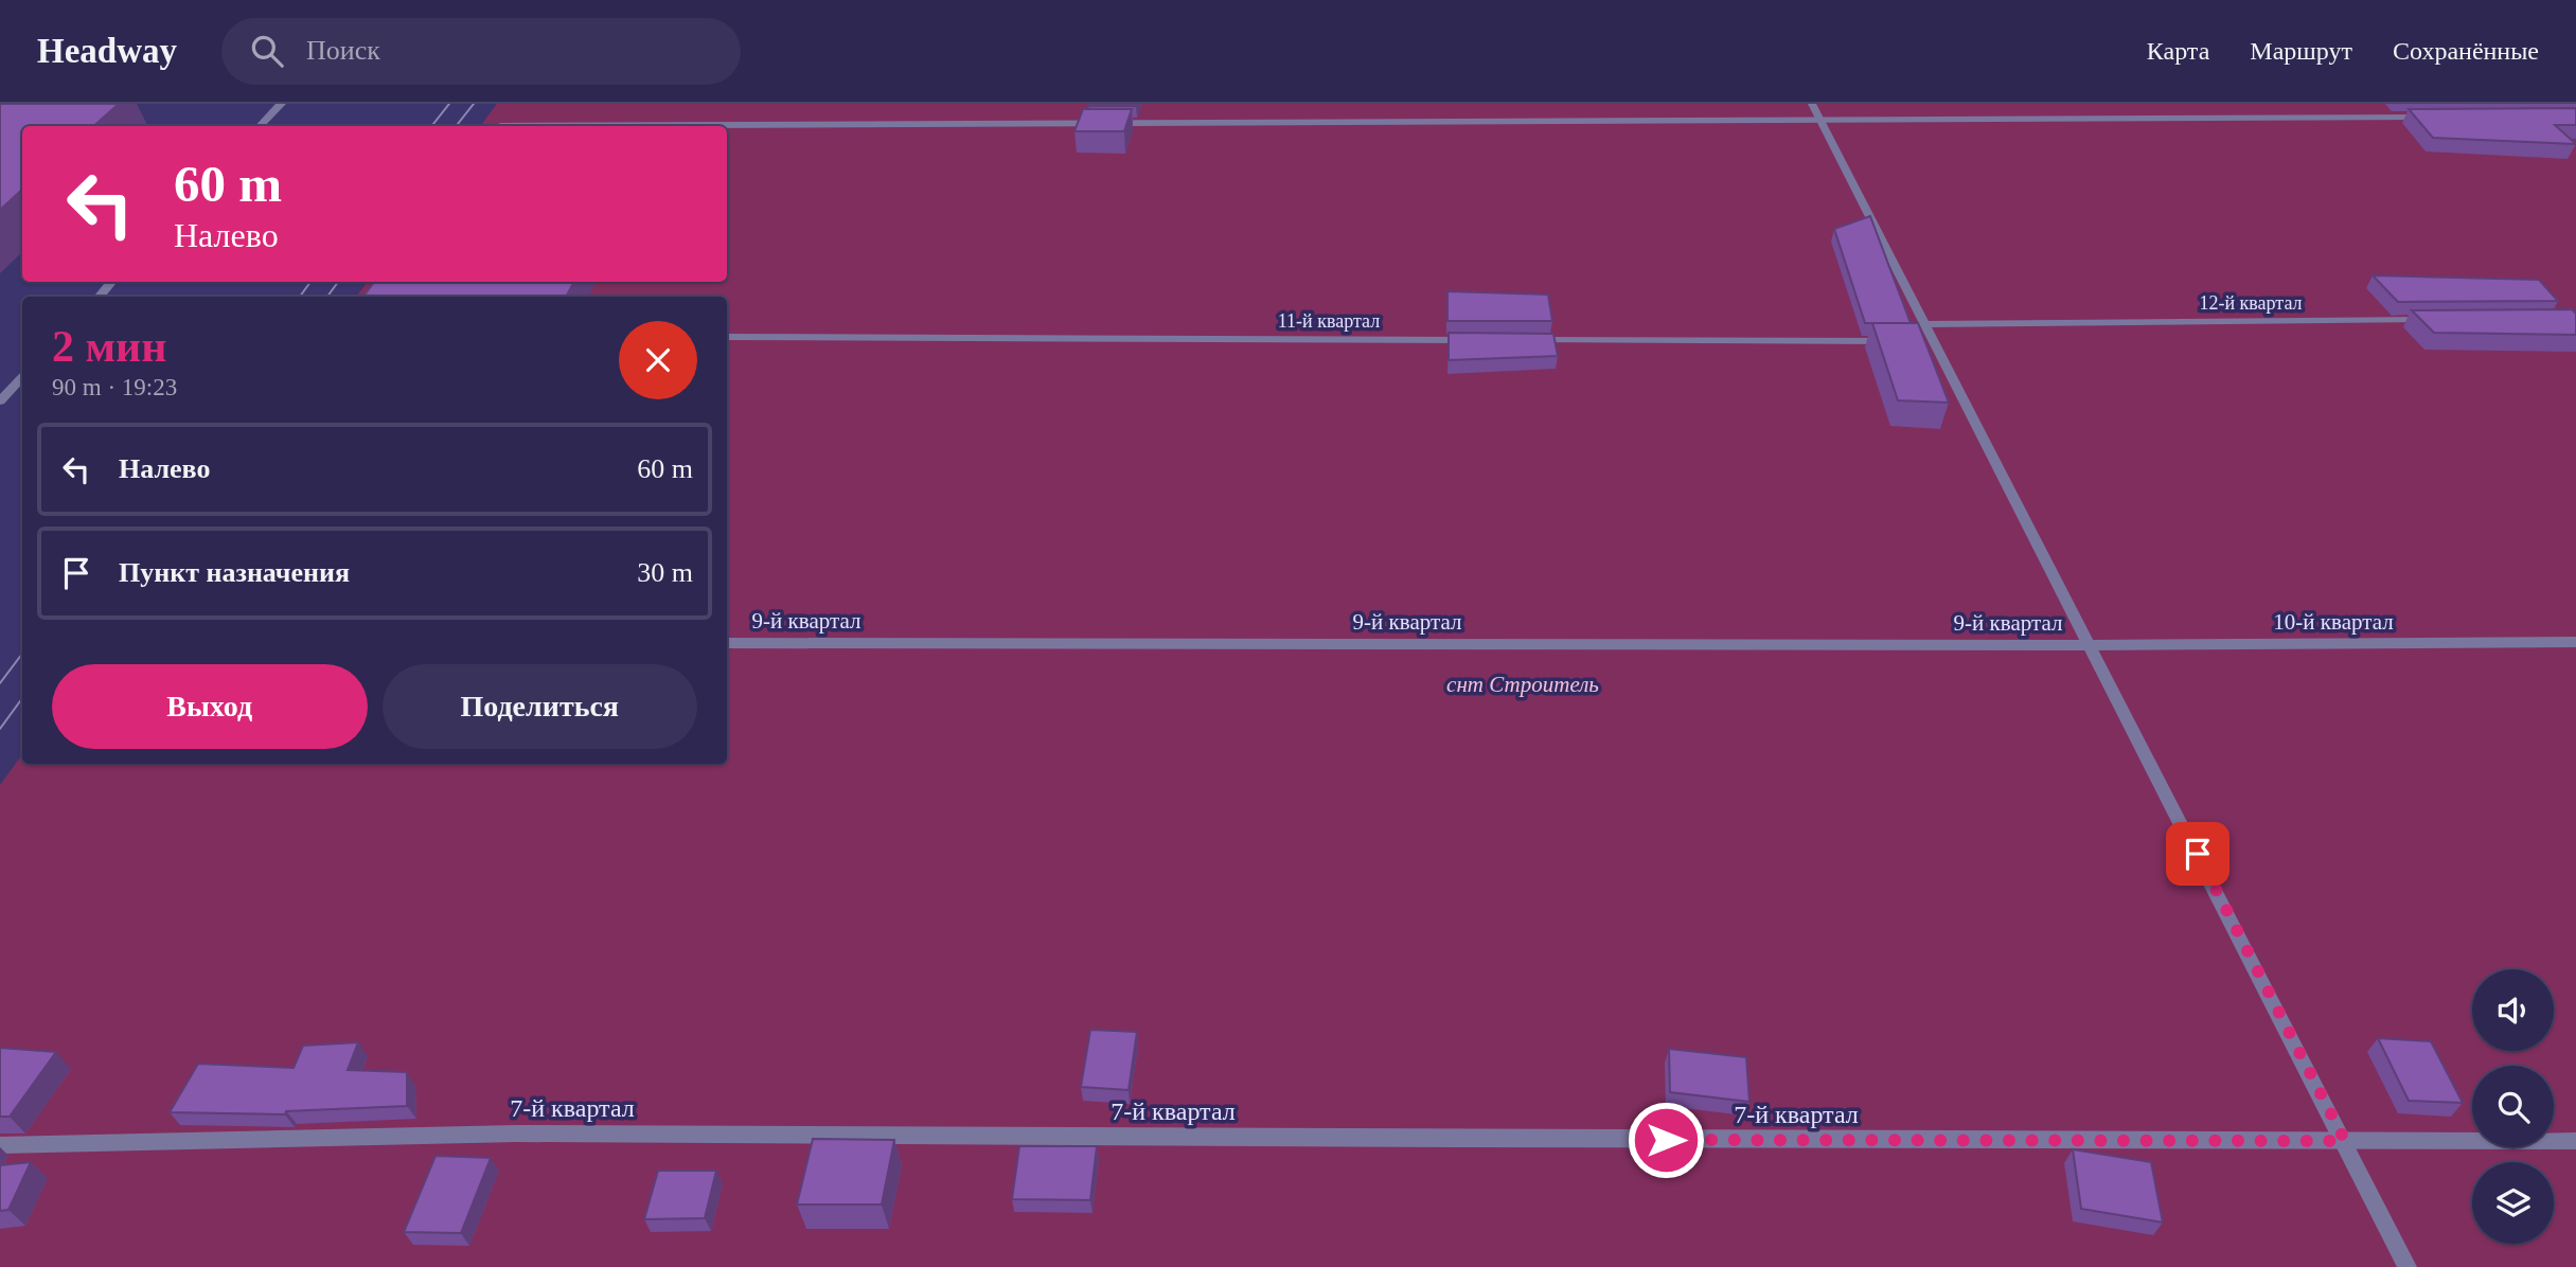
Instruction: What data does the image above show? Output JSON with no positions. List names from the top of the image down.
{
  "streets": {
    "street": [
      "12-й квартал",
      "11-й квартал",
      "9-й квартал",
      "10-й квартал",
      "7-й квартал"
    ]
  },
  "crossings": [
    ["9-й квартал", "10-й квартал"]
  ],
  "parks": ["снт Строитель"],
  "page": {
    "header": "Headway",
    "search": "Поиск",
    "nav": ["Карта", "Маршрут", "Сохранённые"],
    "turn": ["60 m", "Налево"],
    "heading": ["2 мин", "90 m · 19:23"],
    "list": [
      {
        "name": "Налево",
        "value": "60 m"
      },
      {
        "name": "Пункт назначения",
        "value": "30 m"
      }
    ],
    "buttons": ["Выход", "Поделиться"]
  }
}
